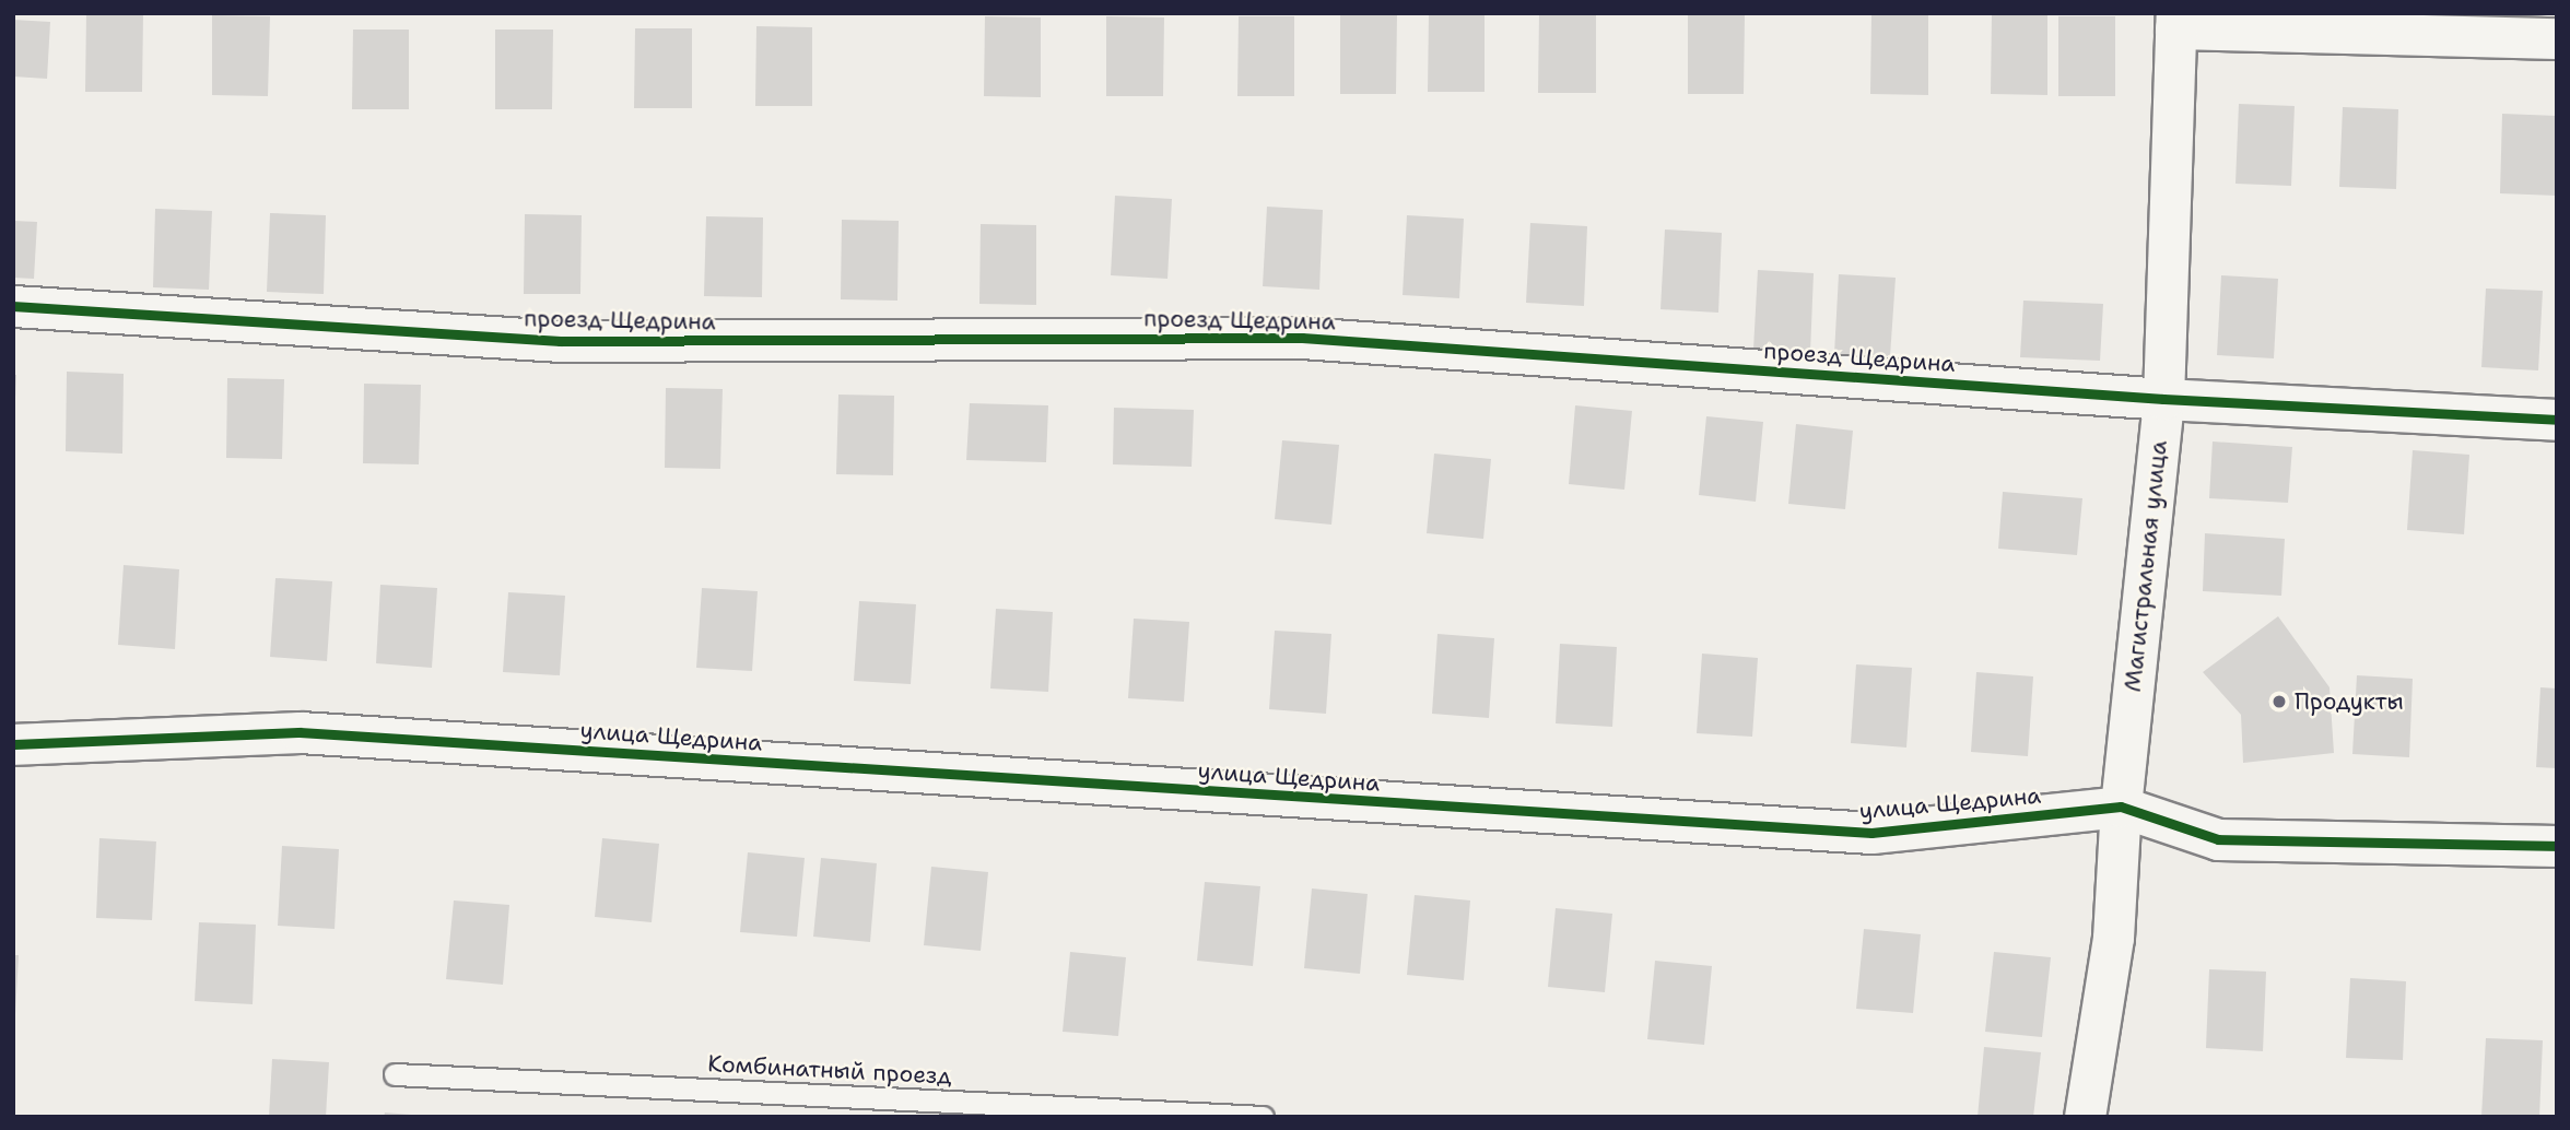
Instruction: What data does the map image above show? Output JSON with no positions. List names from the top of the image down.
{
  "streets": {
    "street": ["проезд Щедрина", "Магистральная улица", "улица Щедрина"],
    "lane": ["Комбинатный проезд"]
  },
  "crossings": [
    ["проезд Щедрина", "Магистральная улица"],
    ["Магистральная улица", "улица Щедрина"]
  ],
  "places": ["Продукты"]
}
